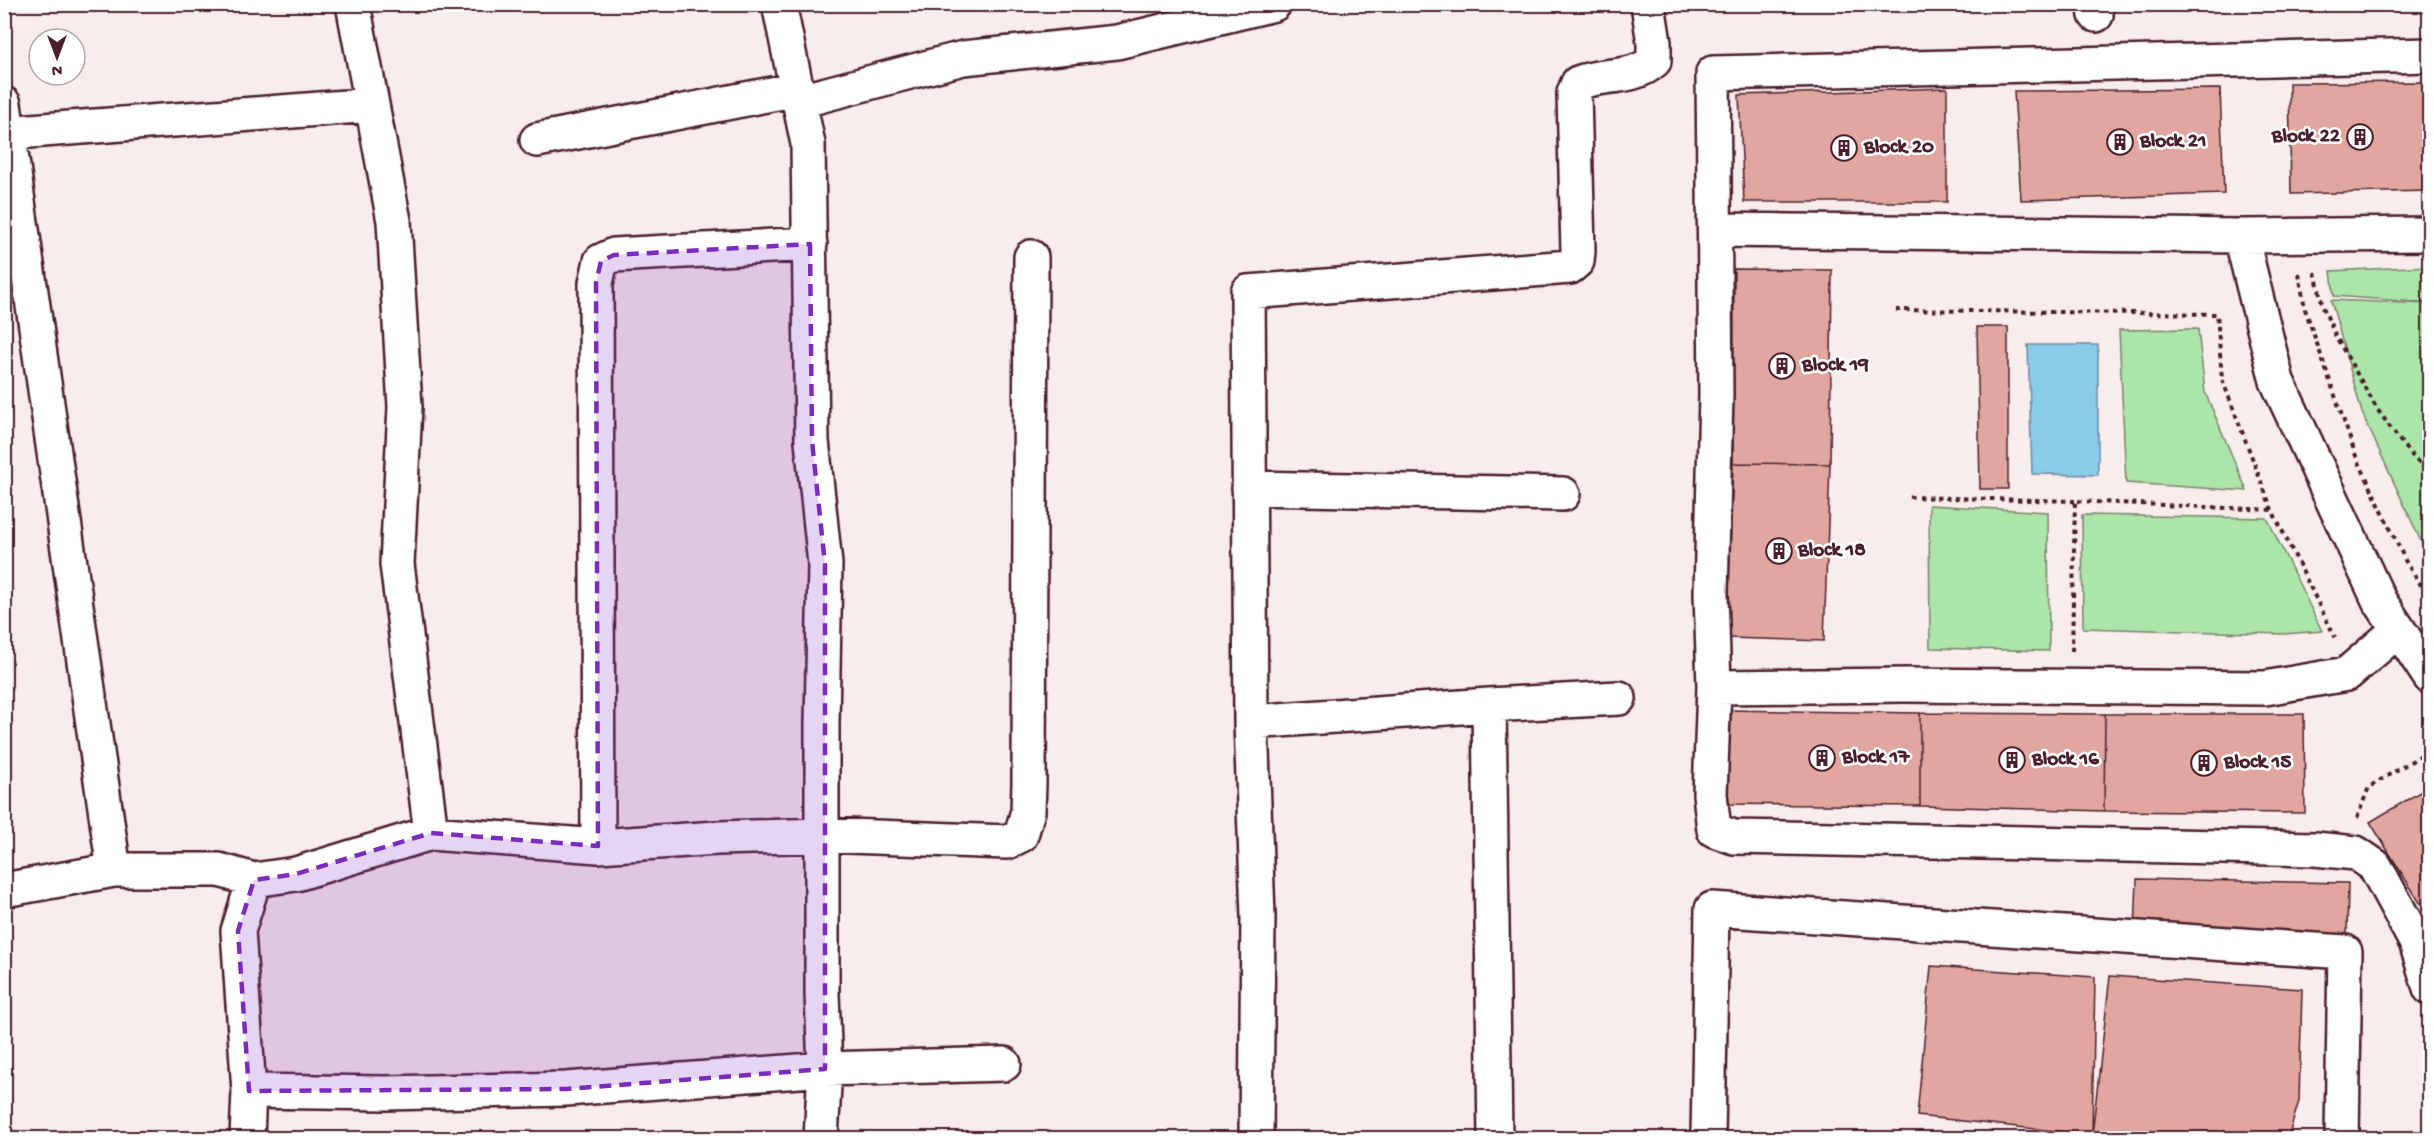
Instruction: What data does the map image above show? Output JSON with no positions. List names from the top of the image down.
{
  "places": {
    "building": [
      "Block 22",
      "Block 21",
      "Block 20",
      "Block 19",
      "Block 18",
      "Block 17",
      "Block 16",
      "Block 15"
    ]
  },
  "north": "bottom"
}
